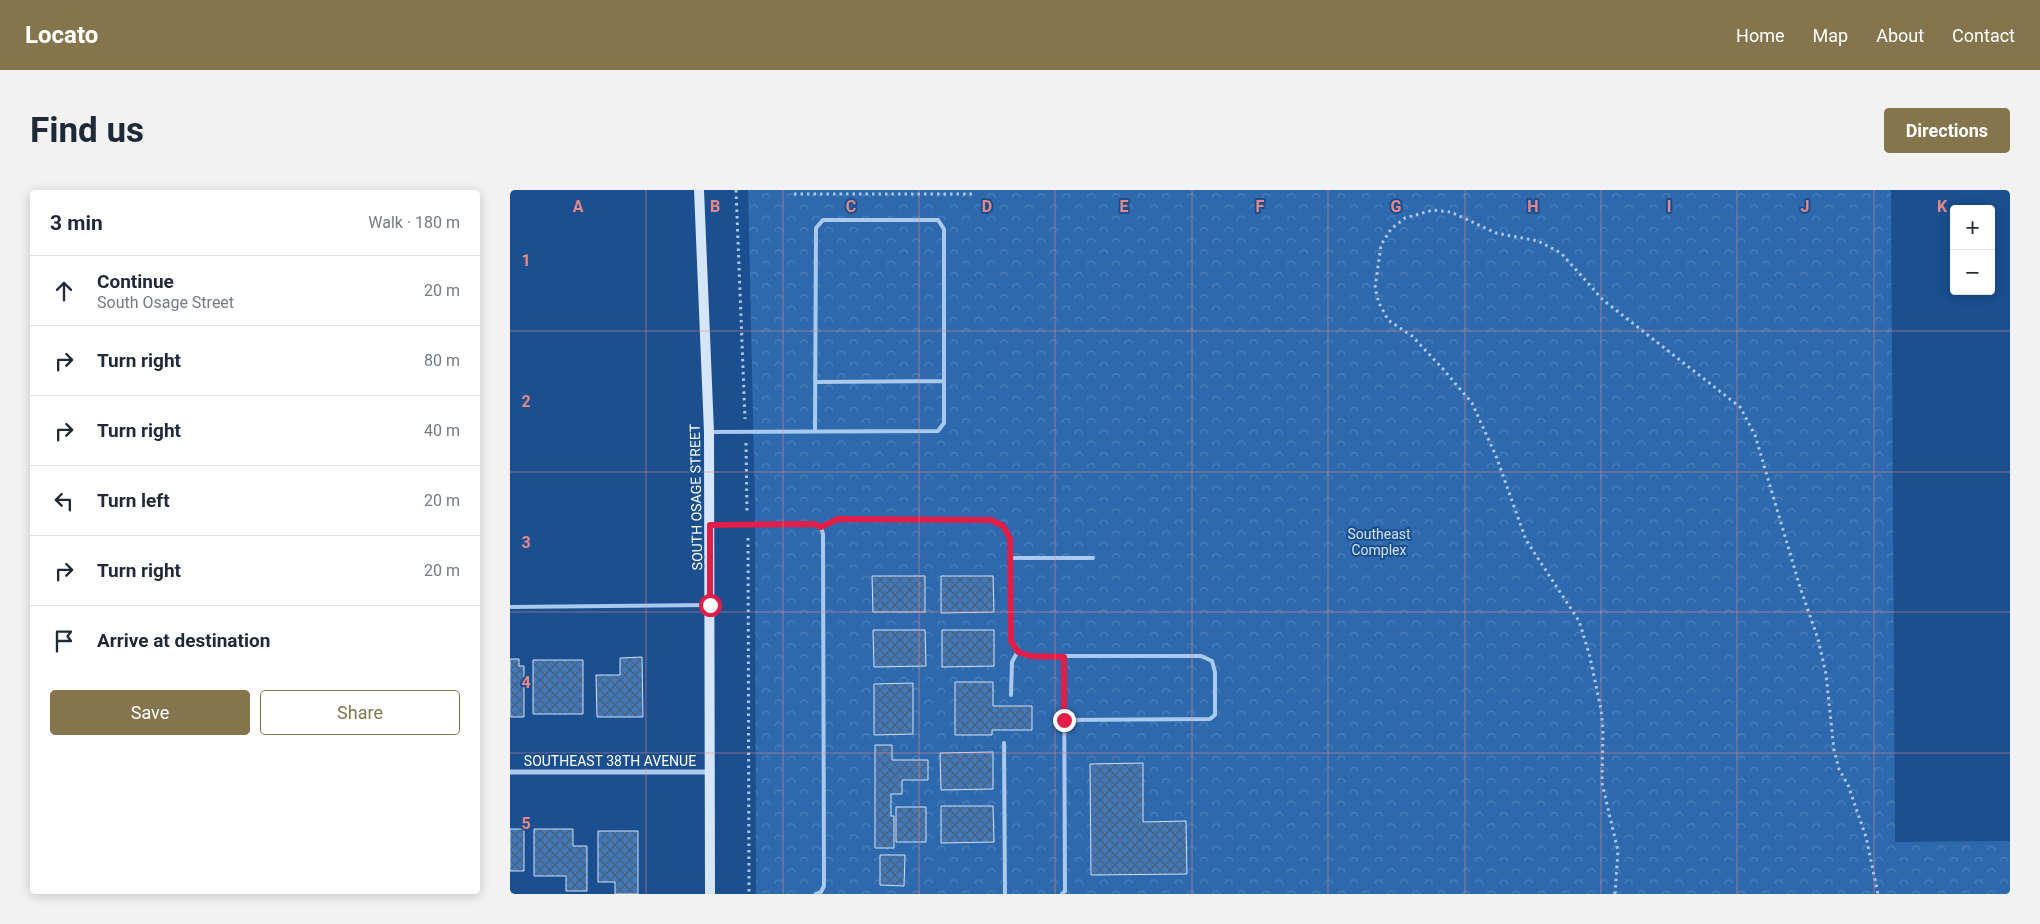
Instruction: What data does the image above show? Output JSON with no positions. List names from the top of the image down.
{
  "streets": {
    "main road": ["SOUTH OSAGE STREET"],
    "street": ["SOUTHEAST 38TH AVENUE"]
  },
  "crossings": [
    ["SOUTH OSAGE STREET", "SOUTHEAST 38TH AVENUE"]
  ],
  "parks": ["Southeast Complex"],
  "page": {
    "header": "Locato",
    "nav": [
      "Home",
      "Map",
      "About",
      "Contact"
    ],
    "buttons": [
      "Directions",
      ["Save", "Share"]
    ],
    "title": "Find us",
    "heading": ["3 min", "Walk · 180 m"],
    "map_buttons": ["+", "−"],
    "list": [
      ["Continue", "South Osage Street", "20 m"],
      ["Turn right", "80 m"],
      ["Turn right", "40 m"],
      ["Turn left", "20 m"],
      ["Turn right", "20 m"],
      "Arrive at destination"
    ]
  },
  "grid": {
    "columns": [
      "A",
      "B",
      "C",
      "D",
      "E",
      "F",
      "G",
      "H",
      "I",
      "J",
      "K"
    ],
    "rows": [
      "1",
      "2",
      "3",
      "4",
      "5"
    ]
  }
}
